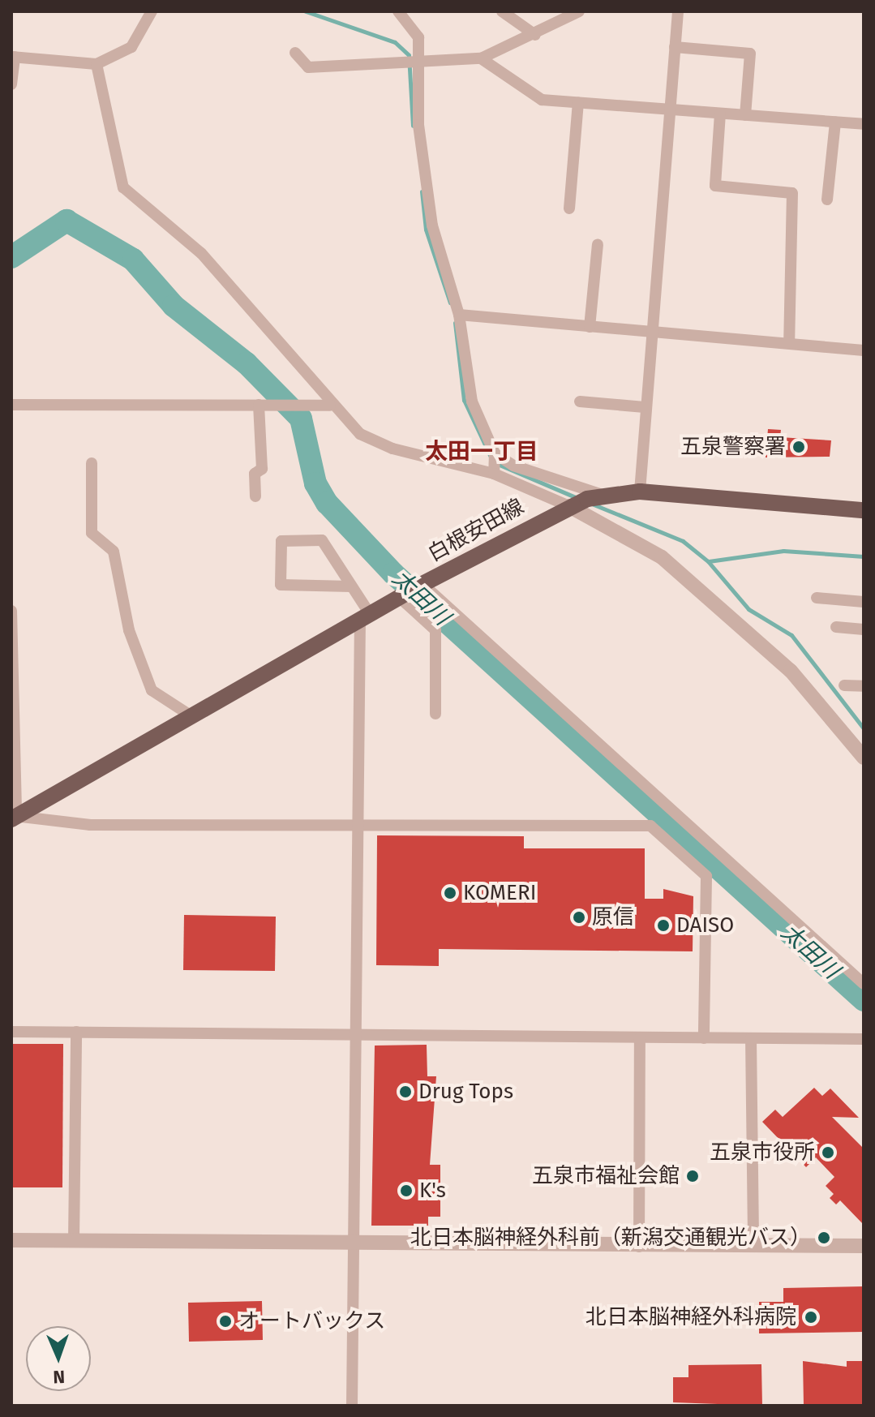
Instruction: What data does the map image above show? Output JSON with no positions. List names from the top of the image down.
{
  "streets": {
    "main road": ["白根安田線"]
  },
  "districts": ["太田一丁目"],
  "water": ["太田川"],
  "places": [
    "五泉警察署",
    "KOMERI",
    "原信",
    "DAISO",
    "Drug Tops",
    "五泉市役所",
    "五泉市福祉会館",
    "K's",
    "北日本脳神経外科前（新潟交通観光バス）",
    "北日本脳神経外科病院",
    "オートバックス"
  ],
  "north": "bottom"
}
